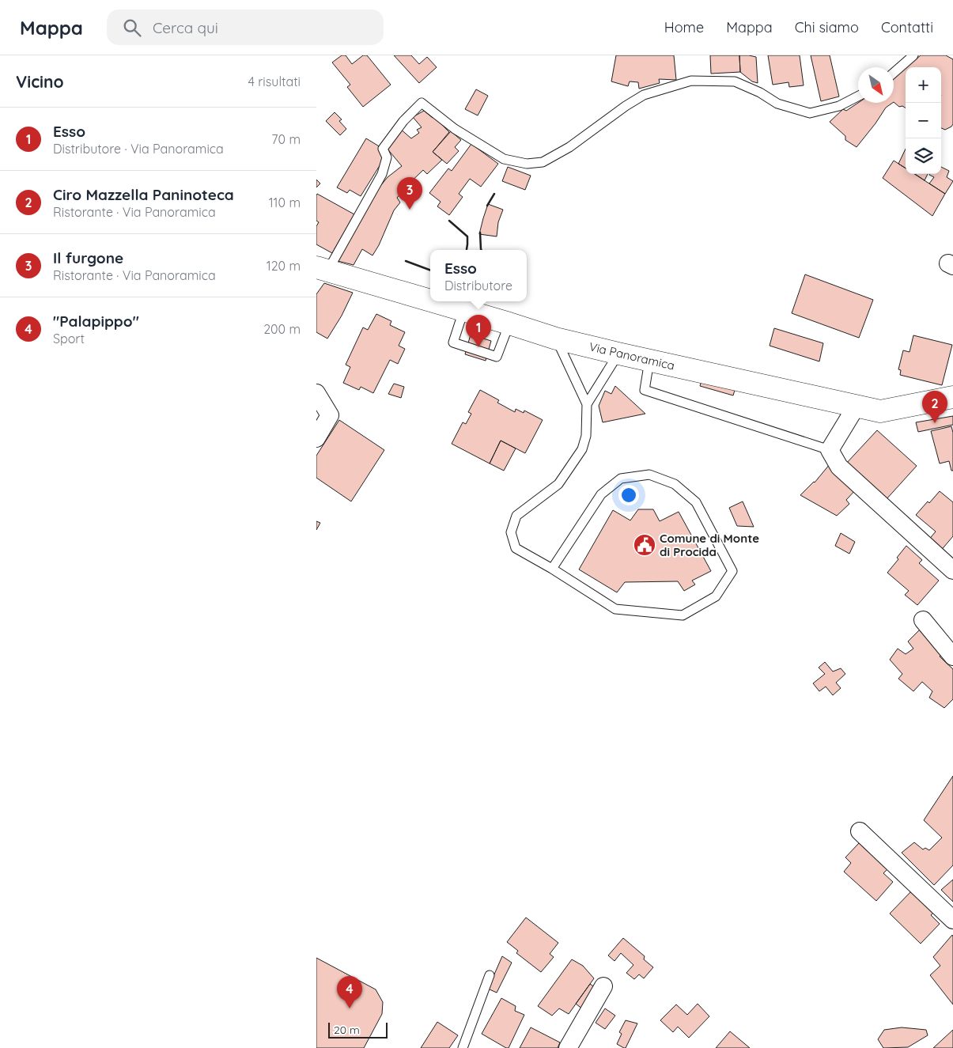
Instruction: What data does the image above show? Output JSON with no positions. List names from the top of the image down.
{
  "streets": {
    "street": ["Via Panoramica"]
  },
  "places": {
    "public building": ["Comune di Monte di Procida"]
  },
  "scale_bar": "20 m",
  "north": "bottom right",
  "page": {
    "header": "Mappa",
    "search": "Cerca qui",
    "nav": [
      "Home",
      "Mappa",
      "Chi siamo",
      "Contatti"
    ],
    "heading": ["Vicino", "4 risultati"],
    "map_buttons": ["+", "−"],
    "list": [
      {
        "mark": "1",
        "name": "Esso",
        "note": "Distributore · Via Panoramica",
        "value": "70 m"
      },
      {
        "mark": "2",
        "name": "Ciro Mazzella Paninoteca",
        "note": "Ristorante · Via Panoramica",
        "value": "110 m"
      },
      {
        "mark": "3",
        "name": "Il furgone",
        "note": "Ristorante · Via Panoramica",
        "value": "120 m"
      },
      {
        "mark": "4",
        "name": "\"Palapippo\"",
        "note": "Sport",
        "value": "200 m"
      }
    ],
    "pins": [
      "3",
      "1",
      "2",
      "4"
    ],
    "popup": ["Esso", "Distributore"],
    "scale": "20 m"
  }
}
